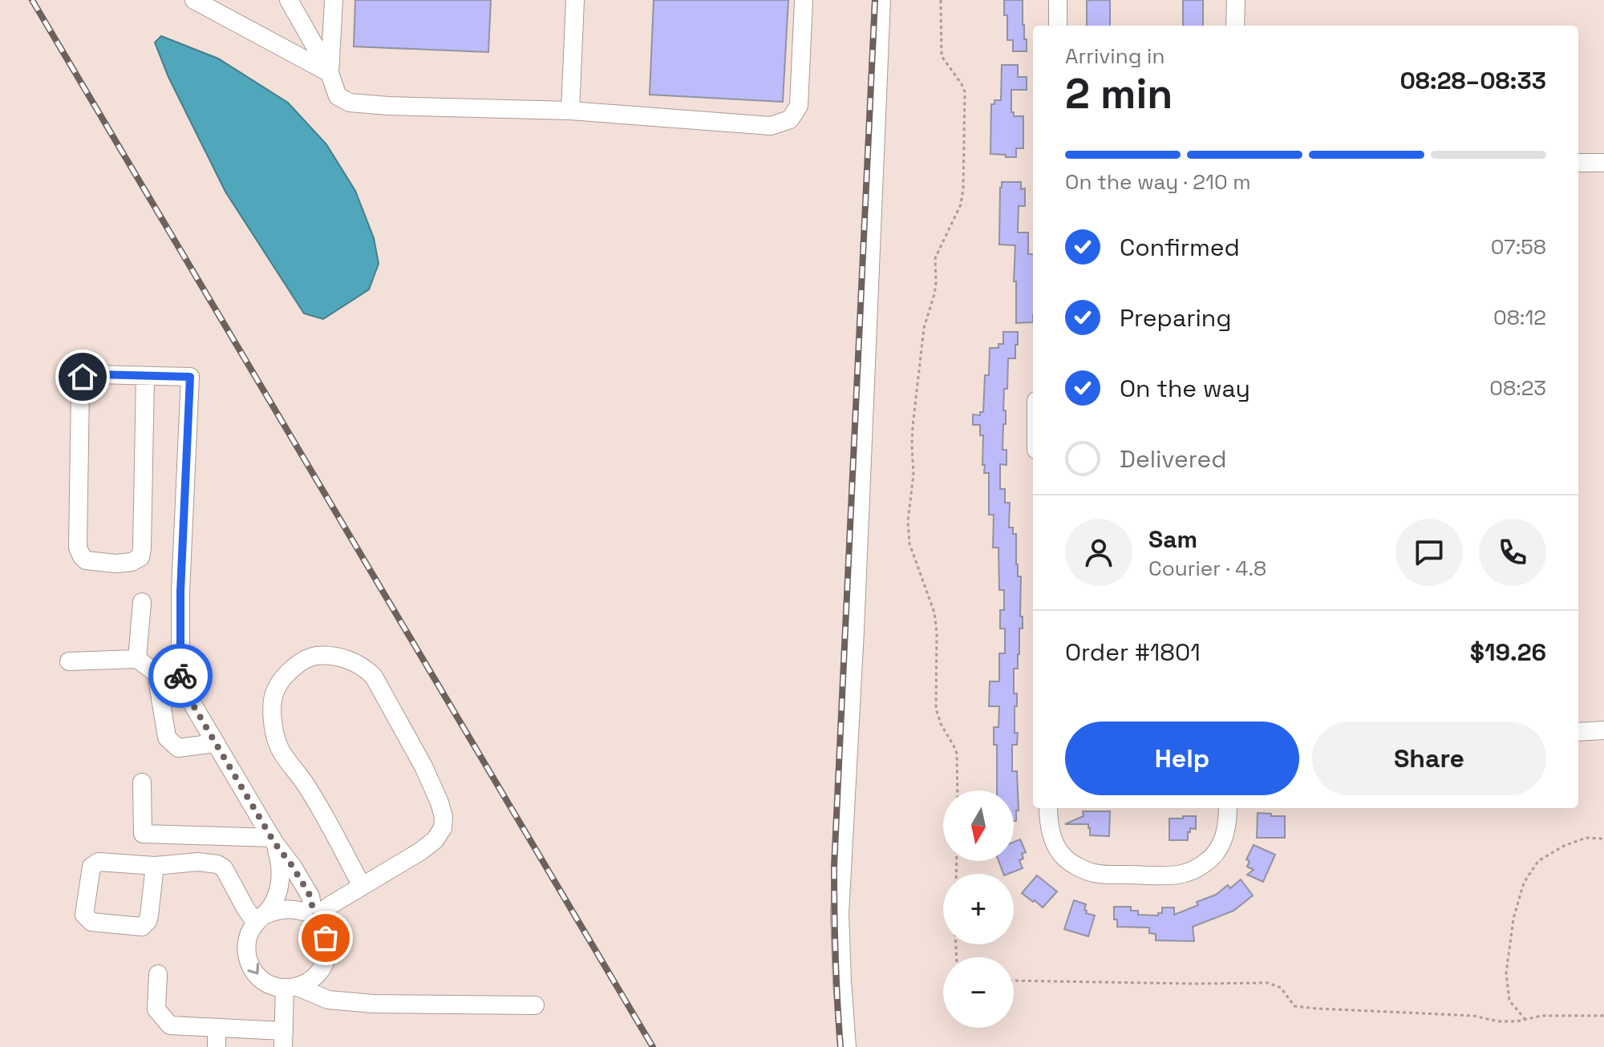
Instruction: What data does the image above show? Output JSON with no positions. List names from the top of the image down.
{
  "north": "bottom",
  "page": {
    "heading": ["2 min", "Arriving in", "08:28–08:33"],
    "panel": [
      "Sam",
      "Courier · 4.8",
      "Order #1801",
      "$19.26"
    ],
    "bar": "On the way · 210 m",
    "list": [
      ["Confirmed", "07:58"],
      ["Preparing", "08:12"],
      ["On the way", "08:23"],
      "Delivered"
    ],
    "buttons": ["Help", "Share"],
    "map_buttons": ["+", "−"]
  }
}
